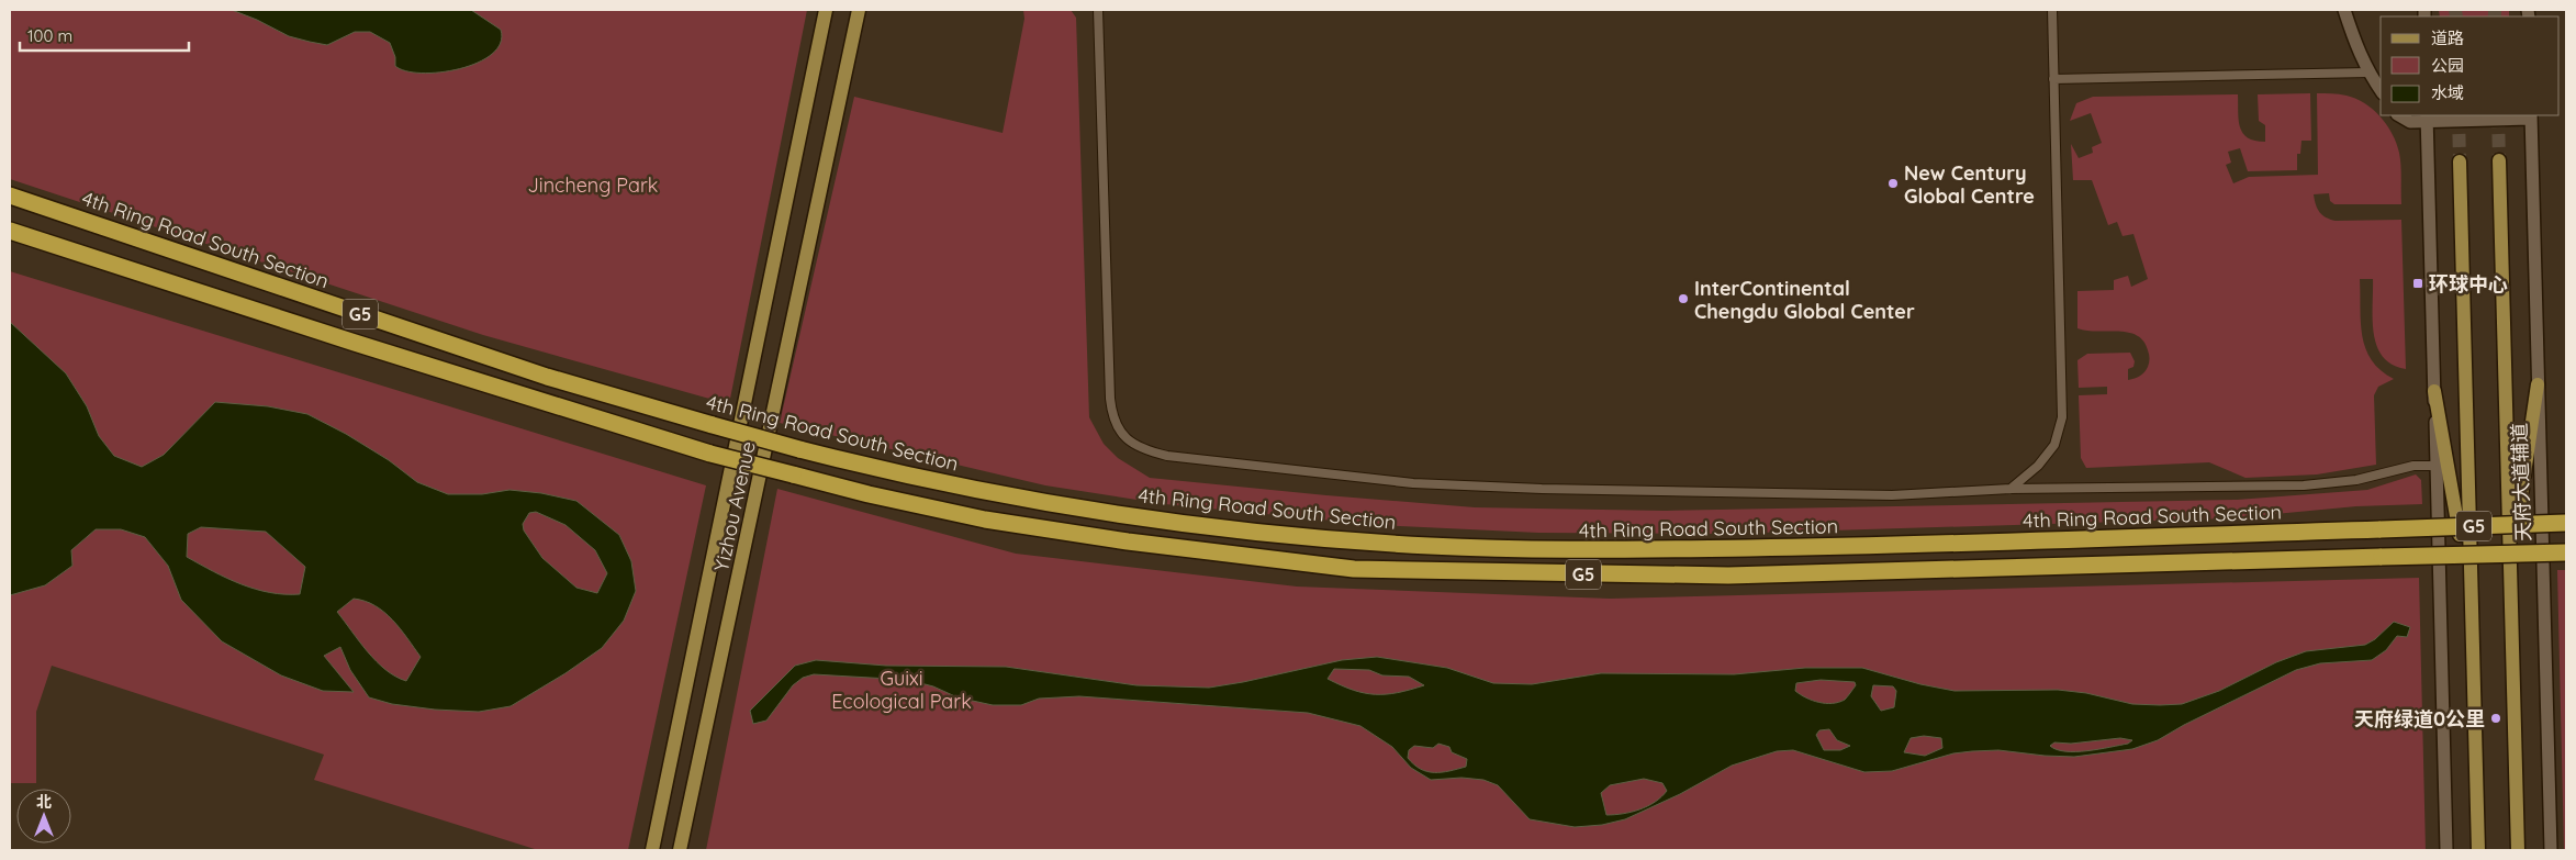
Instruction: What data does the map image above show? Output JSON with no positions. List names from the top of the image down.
{
  "streets": {
    "highway": ["4th Ring Road South Section", "G5"],
    "main road": ["Yizhou Avenue"],
    "street": ["天府大道辅道"]
  },
  "parks": ["Jincheng Park", "Guixi Ecological Park"],
  "places": {
    "other": ["New Century Global Centre", "InterContinental Chengdu Global Center", "天府绿道0公里"],
    "transit": ["环球中心"]
  },
  "legend": ["道路", "公园", "水域"],
  "scale_bar": "100 m",
  "north": "top"
}
